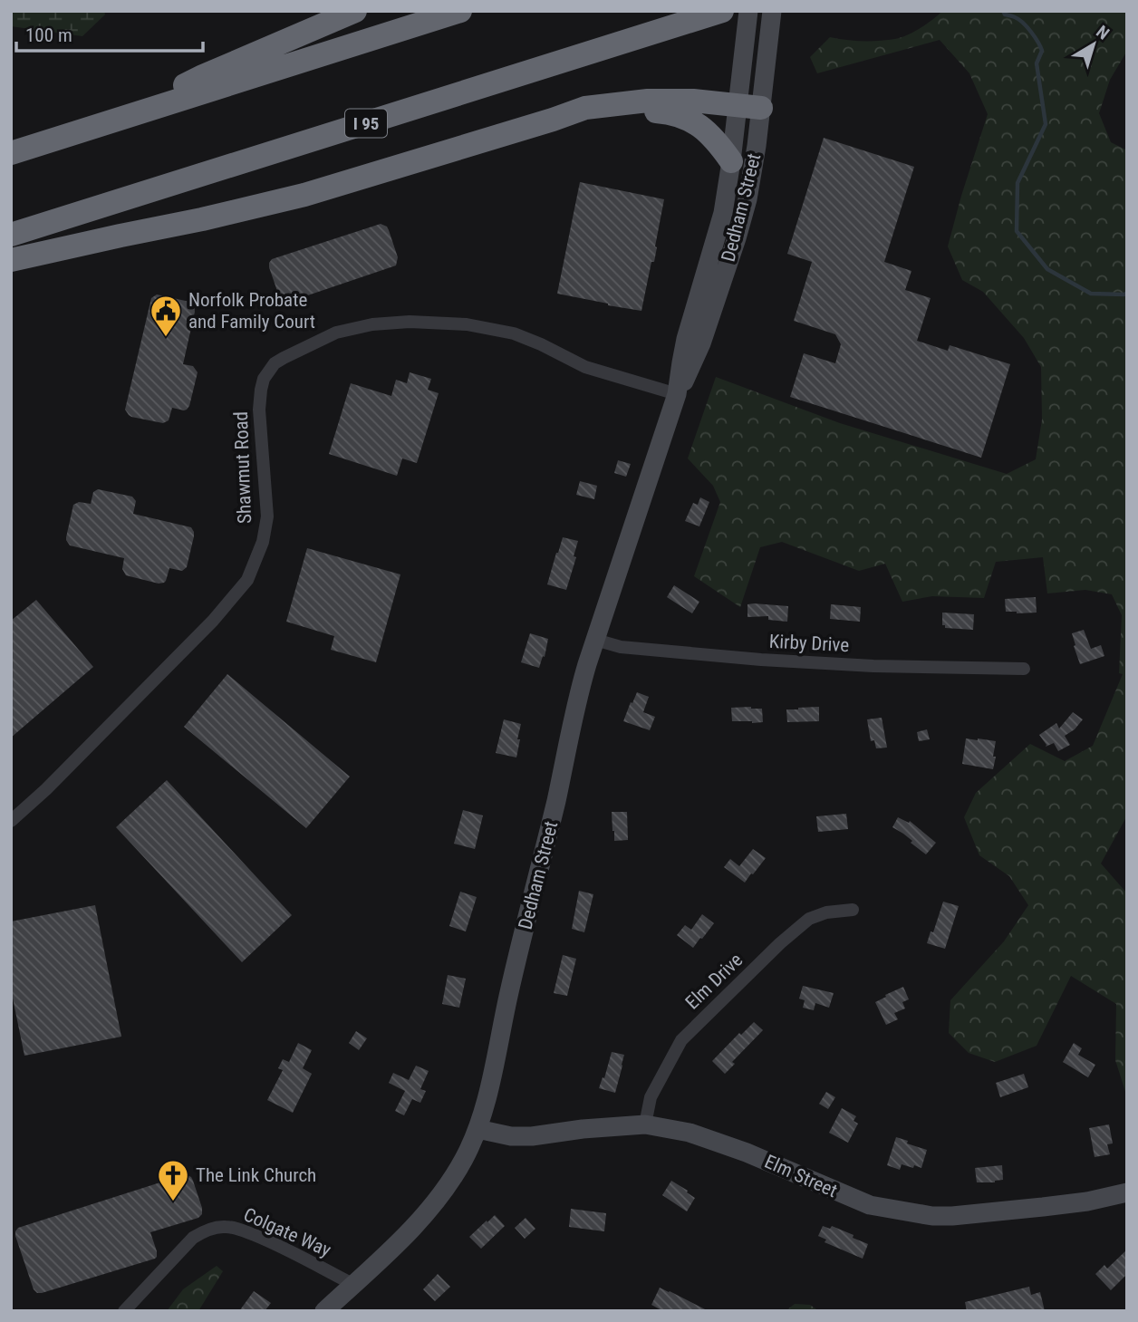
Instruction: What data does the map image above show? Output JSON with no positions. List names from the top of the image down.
{
  "streets": {
    "highway": ["I 95"],
    "main road": ["Dedham Street", "Elm Street"],
    "street": [
      "Shawmut Road",
      "Kirby Drive",
      "Elm Drive",
      "Colgate Way"
    ]
  },
  "crossings": [
    ["Dedham Street", "Shawmut Road"],
    ["Dedham Street", "Kirby Drive"],
    ["Dedham Street", "Elm Street"],
    ["Dedham Street", "Colgate Way"],
    ["Elm Drive", "Elm Street"]
  ],
  "places": {
    "public building": ["Norfolk Probate and Family Court"],
    "church": ["The Link Church"]
  },
  "scale_bar": "100 m",
  "north": "top right"
}
